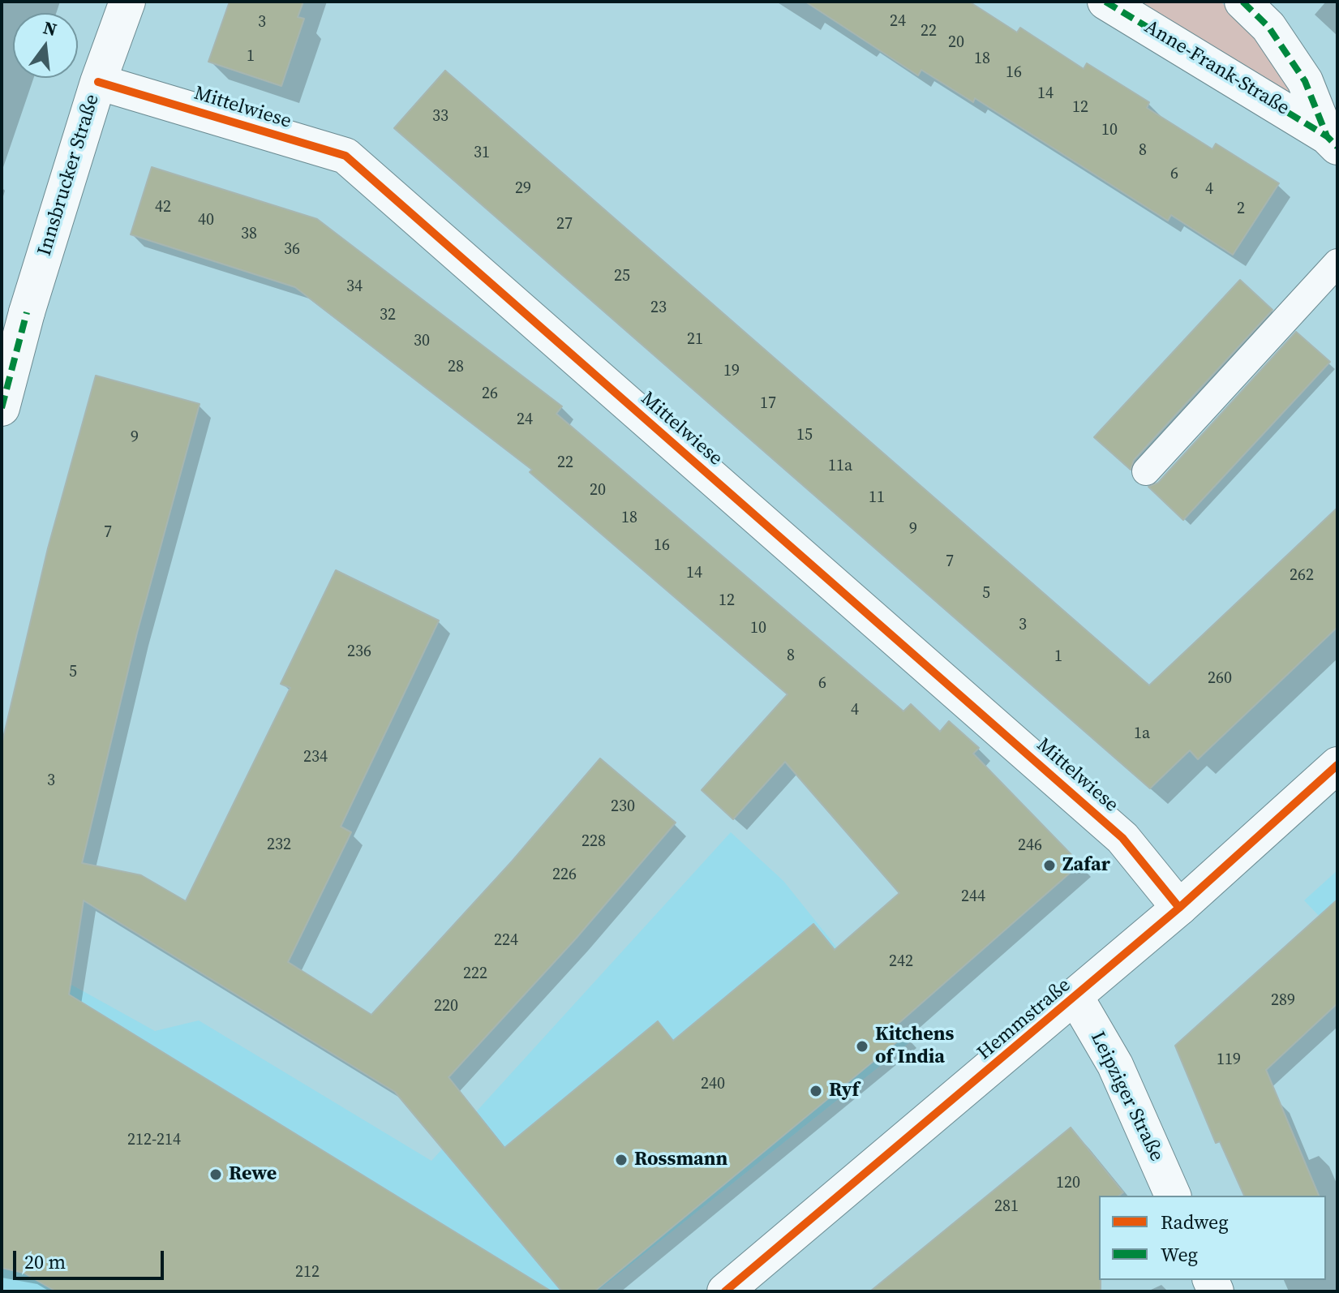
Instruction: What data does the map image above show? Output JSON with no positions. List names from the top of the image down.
{
  "streets": {
    "street": [
      "Anne-Frank-Straße",
      "Mittelwiese",
      "Innsbrucker Straße",
      "Hemmstraße",
      "Leipziger Straße"
    ]
  },
  "crossings": [
    ["Mittelwiese", "Innsbrucker Straße"],
    ["Mittelwiese", "Hemmstraße"],
    ["Hemmstraße", "Leipziger Straße"]
  ],
  "places": [
    "Zafar",
    "Kitchens of India",
    "Ryf",
    "Rossmann",
    "Rewe"
  ],
  "house_numbers": [
    "24",
    "3",
    "22",
    "20",
    "1",
    "18",
    "16",
    "14",
    "12",
    "33",
    "10",
    "8",
    "31",
    "6",
    "29",
    "4",
    "42",
    "2",
    "40",
    "27",
    "38",
    "36",
    "25",
    "34",
    "23",
    "32",
    "21",
    "30",
    "28",
    "19",
    "26",
    "17",
    "24",
    "15",
    "9",
    "22",
    "11a",
    "20",
    "11",
    "18",
    "9",
    "7",
    "16",
    "7",
    "14",
    "262",
    "5",
    "12",
    "3",
    "10",
    "236",
    "8",
    "1",
    "5",
    "260",
    "6",
    "4",
    "1a",
    "234",
    "3",
    "230",
    "228",
    "232",
    "246",
    "226",
    "244",
    "224",
    "242",
    "222",
    "289",
    "220",
    "119",
    "240",
    "212-214",
    "120",
    "281",
    "212"
  ],
  "legend": ["Radweg", "Weg"],
  "scale_bar": "20 m",
  "north": "top"
}
